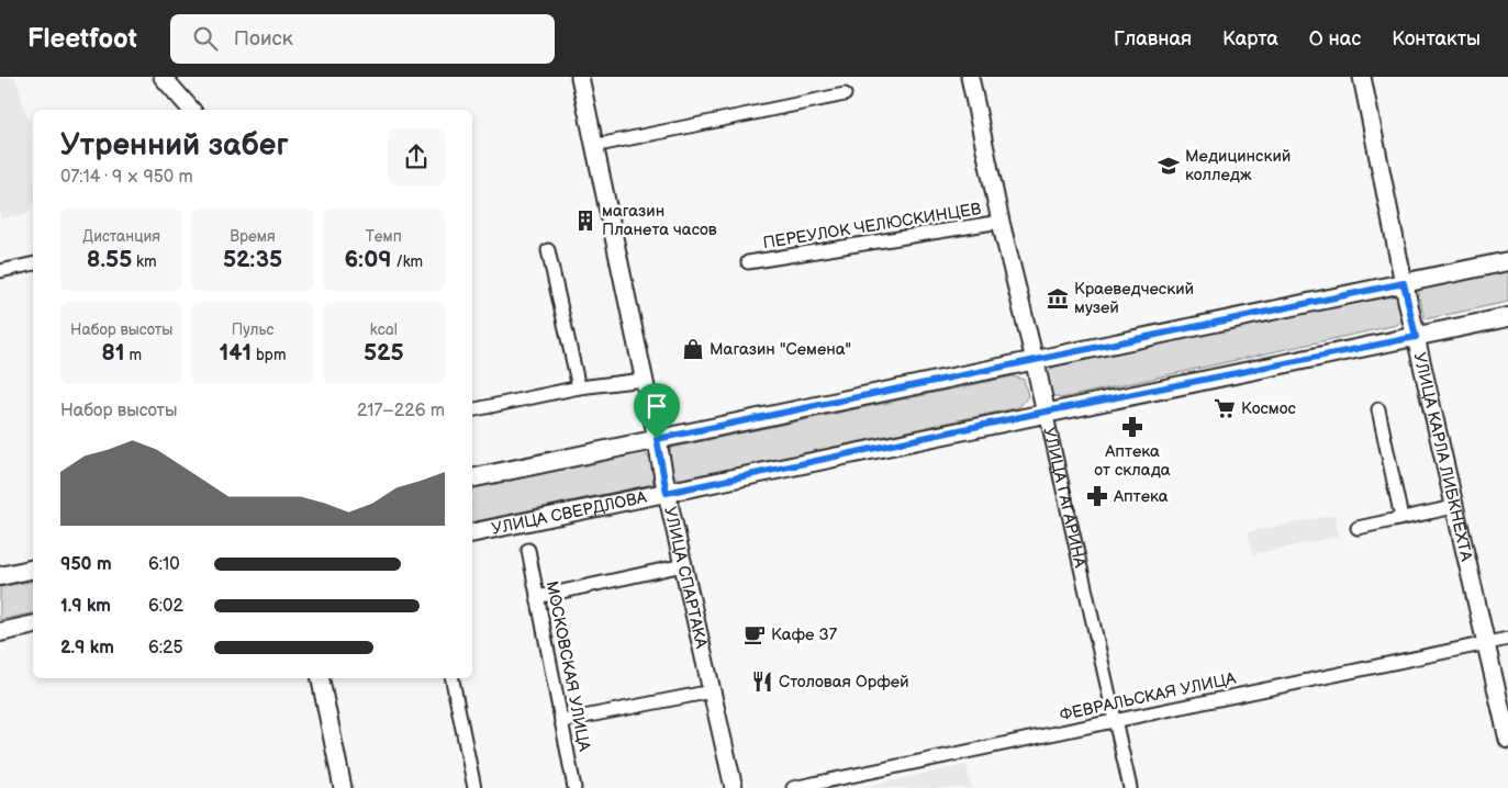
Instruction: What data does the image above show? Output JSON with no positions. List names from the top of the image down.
{
  "streets": {
    "main road": [
      "УЛИЦА КАРЛА ЛИБКНЕХТА",
      "УЛИЦА ГАГАРИНА",
      "УЛИЦА СВЕРДЛОВА",
      "УЛИЦА СПАРТАКА"
    ],
    "street": ["ПЕРЕУЛОК ЧЕЛЮСКИНЦЕВ", "МОСКОВСКАЯ УЛИЦА", "ФЕВРАЛЬСКАЯ УЛИЦА"]
  },
  "crossings": [
    ["ПЕРЕУЛОК ЧЕЛЮСКИНЦЕВ", "УЛИЦА ГАГАРИНА"],
    ["УЛИЦА КАРЛА ЛИБКНЕХТА", "УЛИЦА СВЕРДЛОВА"],
    ["УЛИЦА КАРЛА ЛИБКНЕХТА", "ФЕВРАЛЬСКАЯ УЛИЦА"],
    ["УЛИЦА ГАГАРИНА", "УЛИЦА СВЕРДЛОВА"],
    ["УЛИЦА ГАГАРИНА", "ФЕВРАЛЬСКАЯ УЛИЦА"],
    ["УЛИЦА СВЕРДЛОВА", "УЛИЦА СПАРТАКА"]
  ],
  "places": {
    "school or university": ["Медицинский колледж"],
    "building": ["магазин Планета часов"],
    "museum": ["Краеведческий музей"],
    "shop": ["Магазин \"Семена\""],
    "supermarket": ["Космос"],
    "pharmacy": ["Аптека от склада", "Аптека"],
    "cafe": ["Кафе 37"],
    "restaurant": ["Столовая Орфей"]
  },
  "page": {
    "header": "Fleetfoot",
    "search": "Поиск",
    "nav": [
      "Главная",
      "Карта",
      "О нас",
      "Контакты"
    ],
    "heading": ["Утренний забег", "07:14 · 9 × 950 m"],
    "stats": [
      ["Дистанция", "8.55 km"],
      ["Время", "52:35"],
      ["Темп", "6:09 /km"],
      ["Набор высоты", "81 m"],
      ["Пульс", "141 bpm"],
      ["kcal", "525"]
    ],
    "chart": ["Набор высоты", "217–226 m"],
    "list": [
      {
        "name": "950 m",
        "note": "6:10"
      },
      {
        "name": "1.9 km",
        "note": "6:02"
      },
      {
        "name": "2.9 km",
        "note": "6:25"
      }
    ]
  }
}
